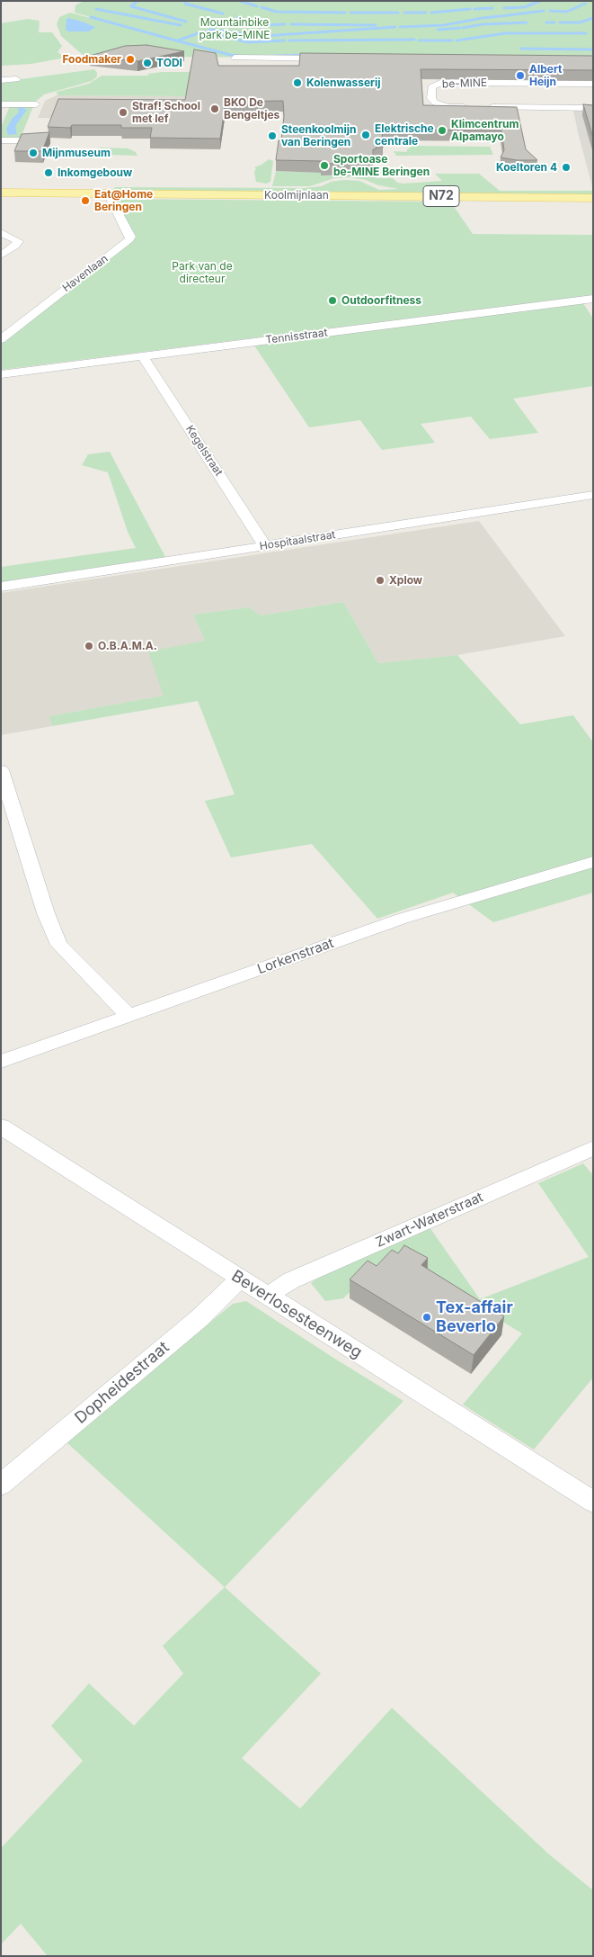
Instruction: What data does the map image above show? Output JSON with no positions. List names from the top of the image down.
{
  "streets": {
    "main road": ["Koolmijnlaan", "N72"],
    "street": [
      "be-MINE",
      "Havenlaan",
      "Tennisstraat",
      "Kegelstraat",
      "Hospitaalstraat",
      "Lorkenstraat",
      "Zwart-Waterstraat",
      "Beverlosesteenweg",
      "Dopheidestraat"
    ]
  },
  "crossings": [
    ["Koolmijnlaan", "Havenlaan"],
    ["Tennisstraat", "Kegelstraat"],
    ["Kegelstraat", "Hospitaalstraat"],
    ["Zwart-Waterstraat", "Beverlosesteenweg"],
    ["Beverlosesteenweg", "Dopheidestraat"]
  ],
  "parks": ["Mountainbike park be-MINE", "Park van de directeur"],
  "places": [
    "Foodmaker",
    "TODI",
    "Albert Heijn",
    "Kolenwasserij",
    "BKO De Bengeltjes",
    "Straf! School met lef",
    "Klimcentrum Alpamayo",
    "Elektrische centrale",
    "Steenkoolmijn van Beringen",
    "Mijnmuseum",
    "Sportoase be-MINE Beringen",
    "Koeltoren 4",
    "Inkomgebouw",
    "Eat@Home Beringen",
    "Outdoorfitness",
    "Xplow",
    "O.B.A.M.A.",
    "Tex-affair Beverlo"
  ]
}
